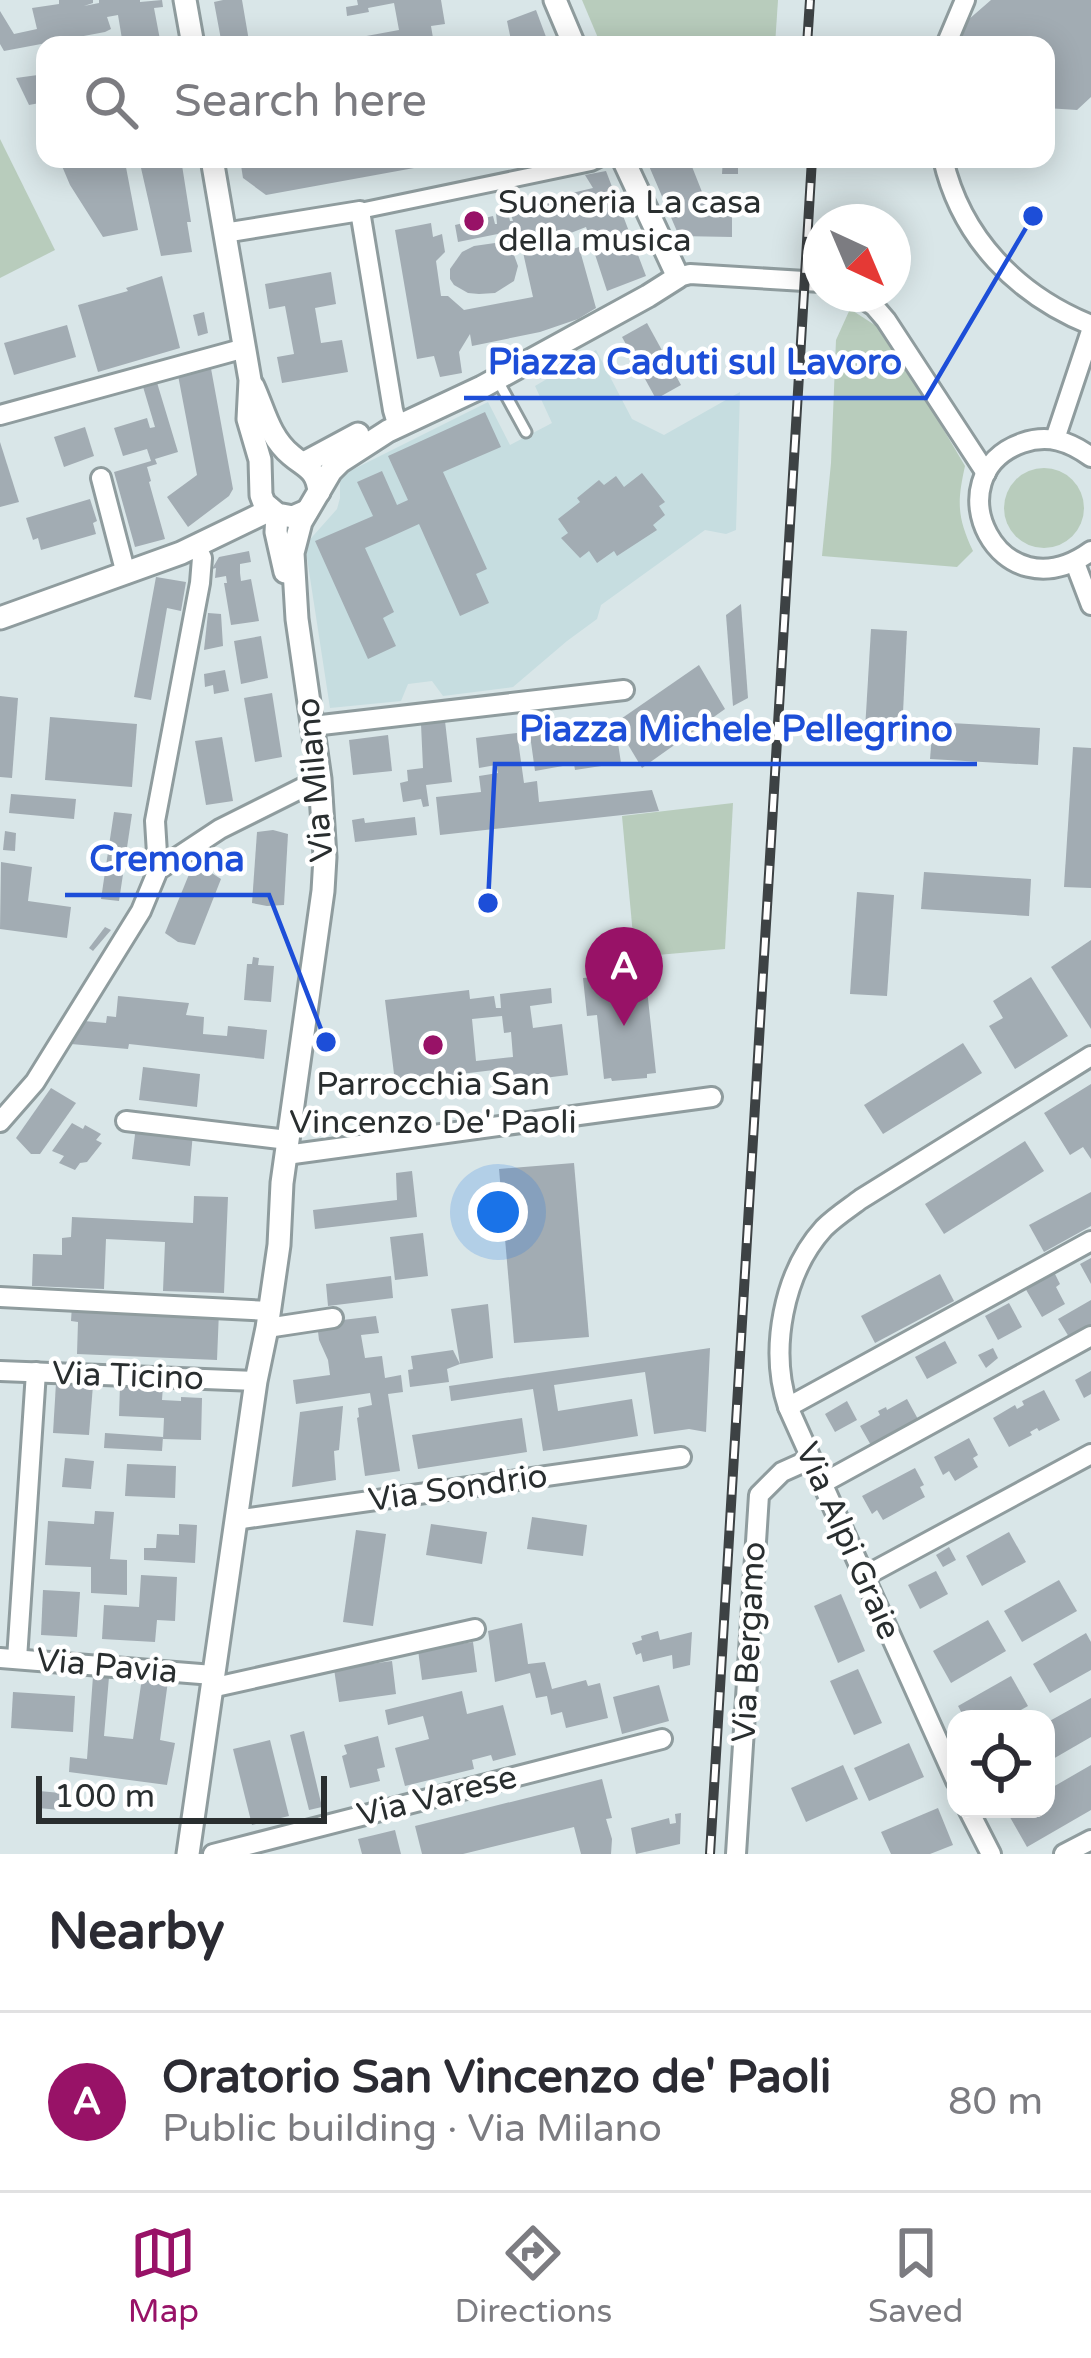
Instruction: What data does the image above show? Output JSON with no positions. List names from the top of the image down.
{
  "streets": {
    "street": [
      "Via Milano",
      "Via Ticino",
      "Via Sondrio",
      "Via Alpi Graie",
      "Via Bergamo",
      "Via Pavia",
      "Via Varese"
    ]
  },
  "crossings": [
    ["Via Milano", "Via Ticino"],
    ["Via Milano", "Via Sondrio"],
    ["Via Milano", "Via Pavia"],
    ["Via Alpi Graie", "Via Bergamo"]
  ],
  "places": [
    "Piazza Caduti sul Lavoro",
    "Suoneria La casa della musica",
    "Piazza Michele Pellegrino",
    "Cremona",
    "Parrocchia San Vincenzo De' Paoli"
  ],
  "scale_bar": "100 m",
  "north": "bottom right",
  "page": {
    "search": "Search here",
    "pins": "A",
    "scale": "100 m",
    "heading": "Nearby",
    "list": [
      {
        "mark": "A",
        "name": "Oratorio San Vincenzo de' Paoli",
        "note": "Public building · Via Milano",
        "value": "80 m"
      }
    ],
    "nav": ["Map", "Directions", "Saved"]
  }
}
